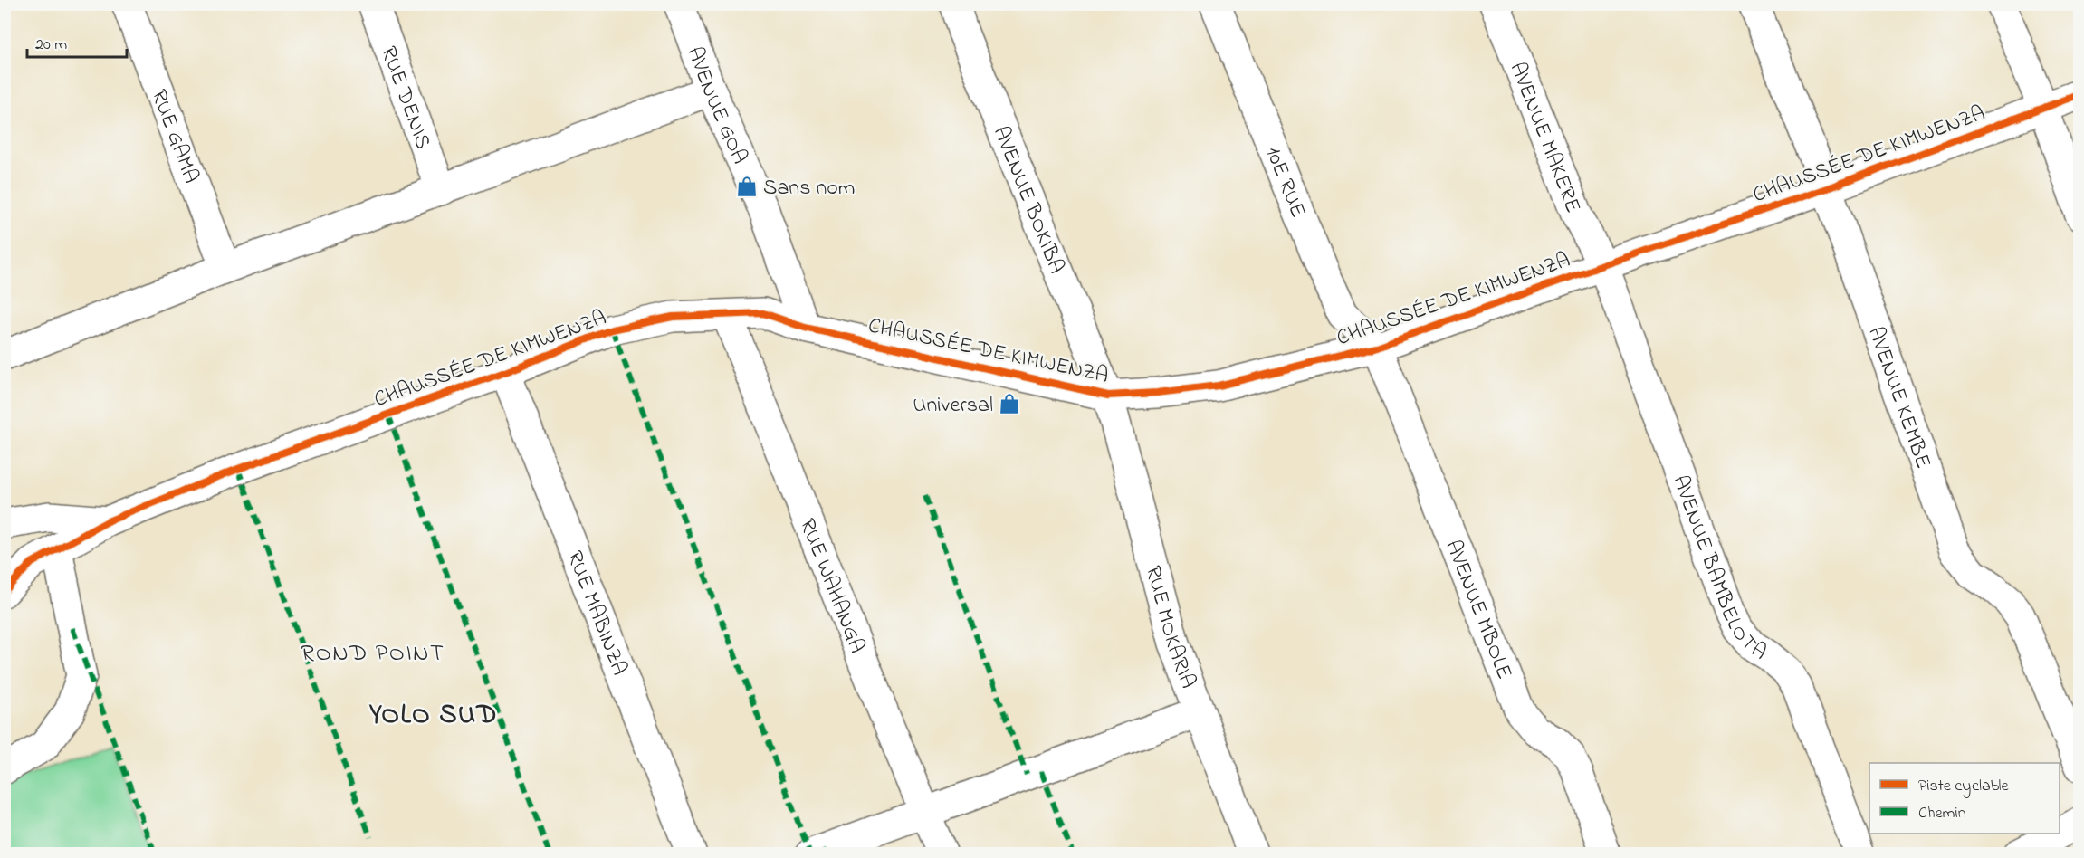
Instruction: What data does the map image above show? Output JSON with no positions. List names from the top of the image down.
{
  "streets": {
    "street": [
      "RUE DENIS",
      "AVENUE GOA",
      "RUE GAMA",
      "AVENUE MAKERE",
      "CHAUSSÉE DE KIMWENZA",
      "10E RUE",
      "AVENUE BOKIBA",
      "AVENUE KEMBE",
      "AVENUE BAMBELOTA",
      "RUE WAHANGA",
      "AVENUE MBOLE",
      "RUE MABINZA",
      "RUE MOKARIA"
    ]
  },
  "crossings": [
    ["AVENUE GOA", "CHAUSSÉE DE KIMWENZA"],
    ["AVENUE MAKERE", "CHAUSSÉE DE KIMWENZA"],
    ["AVENUE MAKERE", "AVENUE BAMBELOTA"],
    ["CHAUSSÉE DE KIMWENZA", "10E RUE"],
    ["CHAUSSÉE DE KIMWENZA", "AVENUE BOKIBA"],
    ["CHAUSSÉE DE KIMWENZA", "AVENUE KEMBE"],
    ["CHAUSSÉE DE KIMWENZA", "AVENUE BAMBELOTA"],
    ["CHAUSSÉE DE KIMWENZA", "RUE WAHANGA"],
    ["CHAUSSÉE DE KIMWENZA", "AVENUE MBOLE"],
    ["CHAUSSÉE DE KIMWENZA", "RUE MABINZA"],
    ["CHAUSSÉE DE KIMWENZA", "RUE MOKARIA"],
    ["10E RUE", "AVENUE MBOLE"],
    ["AVENUE BOKIBA", "RUE MOKARIA"]
  ],
  "districts": ["ROND POINT", "YOLO SUD"],
  "places": {
    "shop": ["Sans nom", "Universal"]
  },
  "legend": ["Piste cyclable", "Chemin"],
  "scale_bar": "20 m"
}
